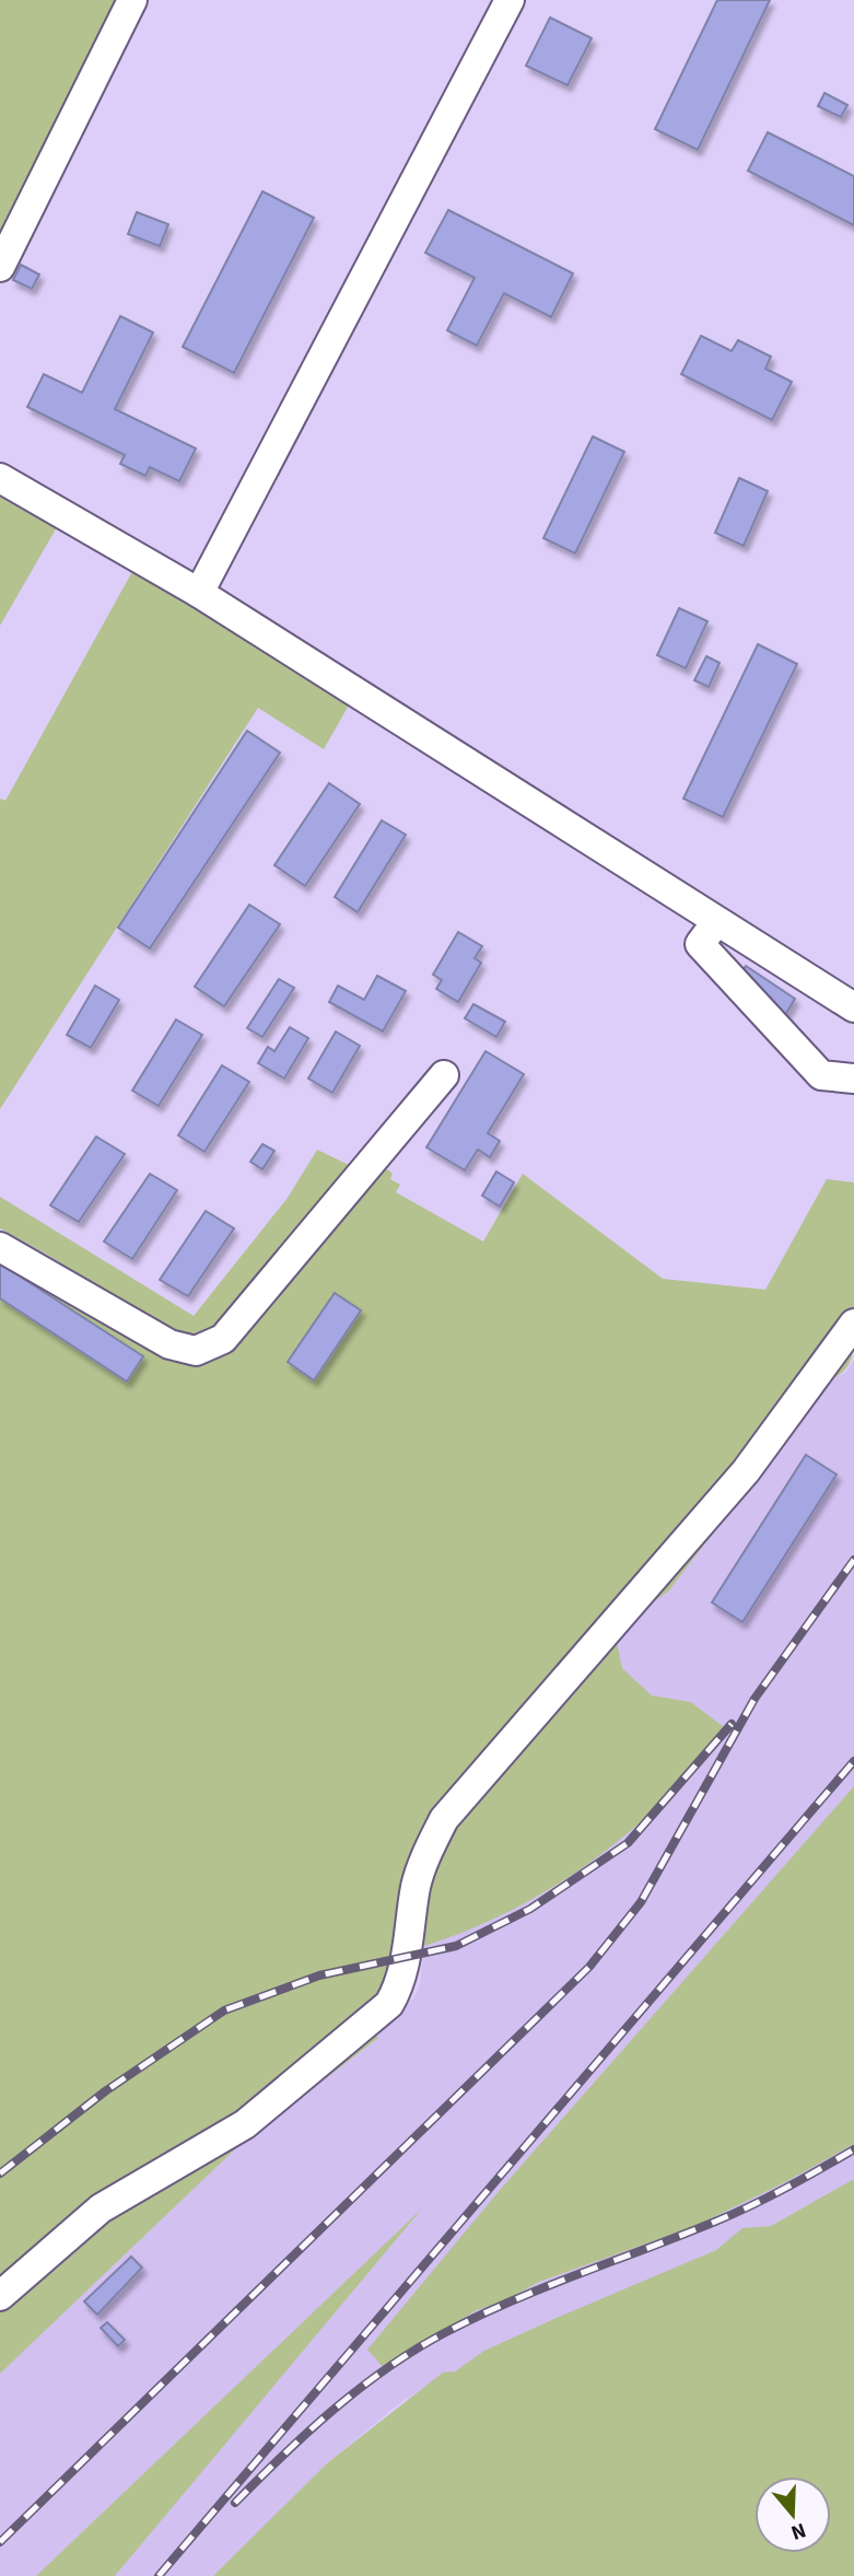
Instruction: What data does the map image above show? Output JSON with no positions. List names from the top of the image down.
{
  "north": "bottom"
}
